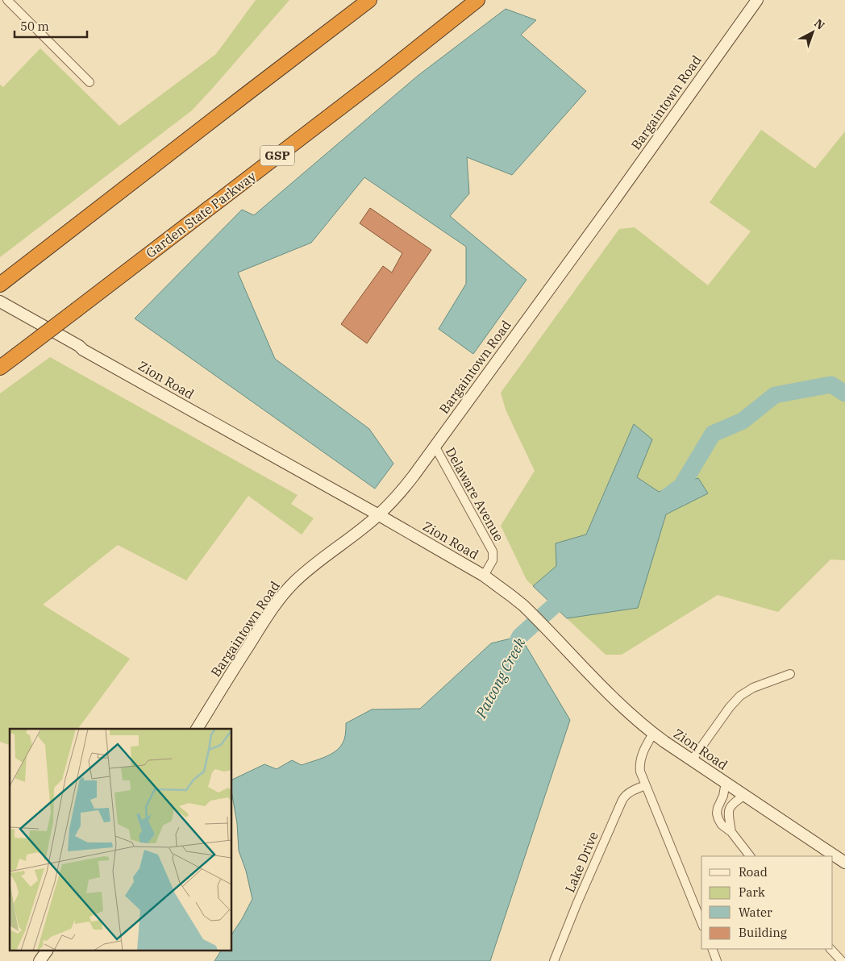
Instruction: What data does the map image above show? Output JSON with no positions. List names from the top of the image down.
{
  "streets": {
    "highway": ["GSP", "Garden State Parkway"],
    "street": [
      "Bargaintown Road",
      "Zion Road",
      "Delaware Avenue",
      "Lake Drive"
    ]
  },
  "crossings": [
    ["Bargaintown Road", "Zion Road"],
    ["Bargaintown Road", "Delaware Avenue"],
    ["Zion Road", "Delaware Avenue"]
  ],
  "water": ["Patcong Creek"],
  "legend": [
    "Road",
    "Park",
    "Water",
    "Building"
  ],
  "scale_bar": "50 m",
  "north": "top right"
}
